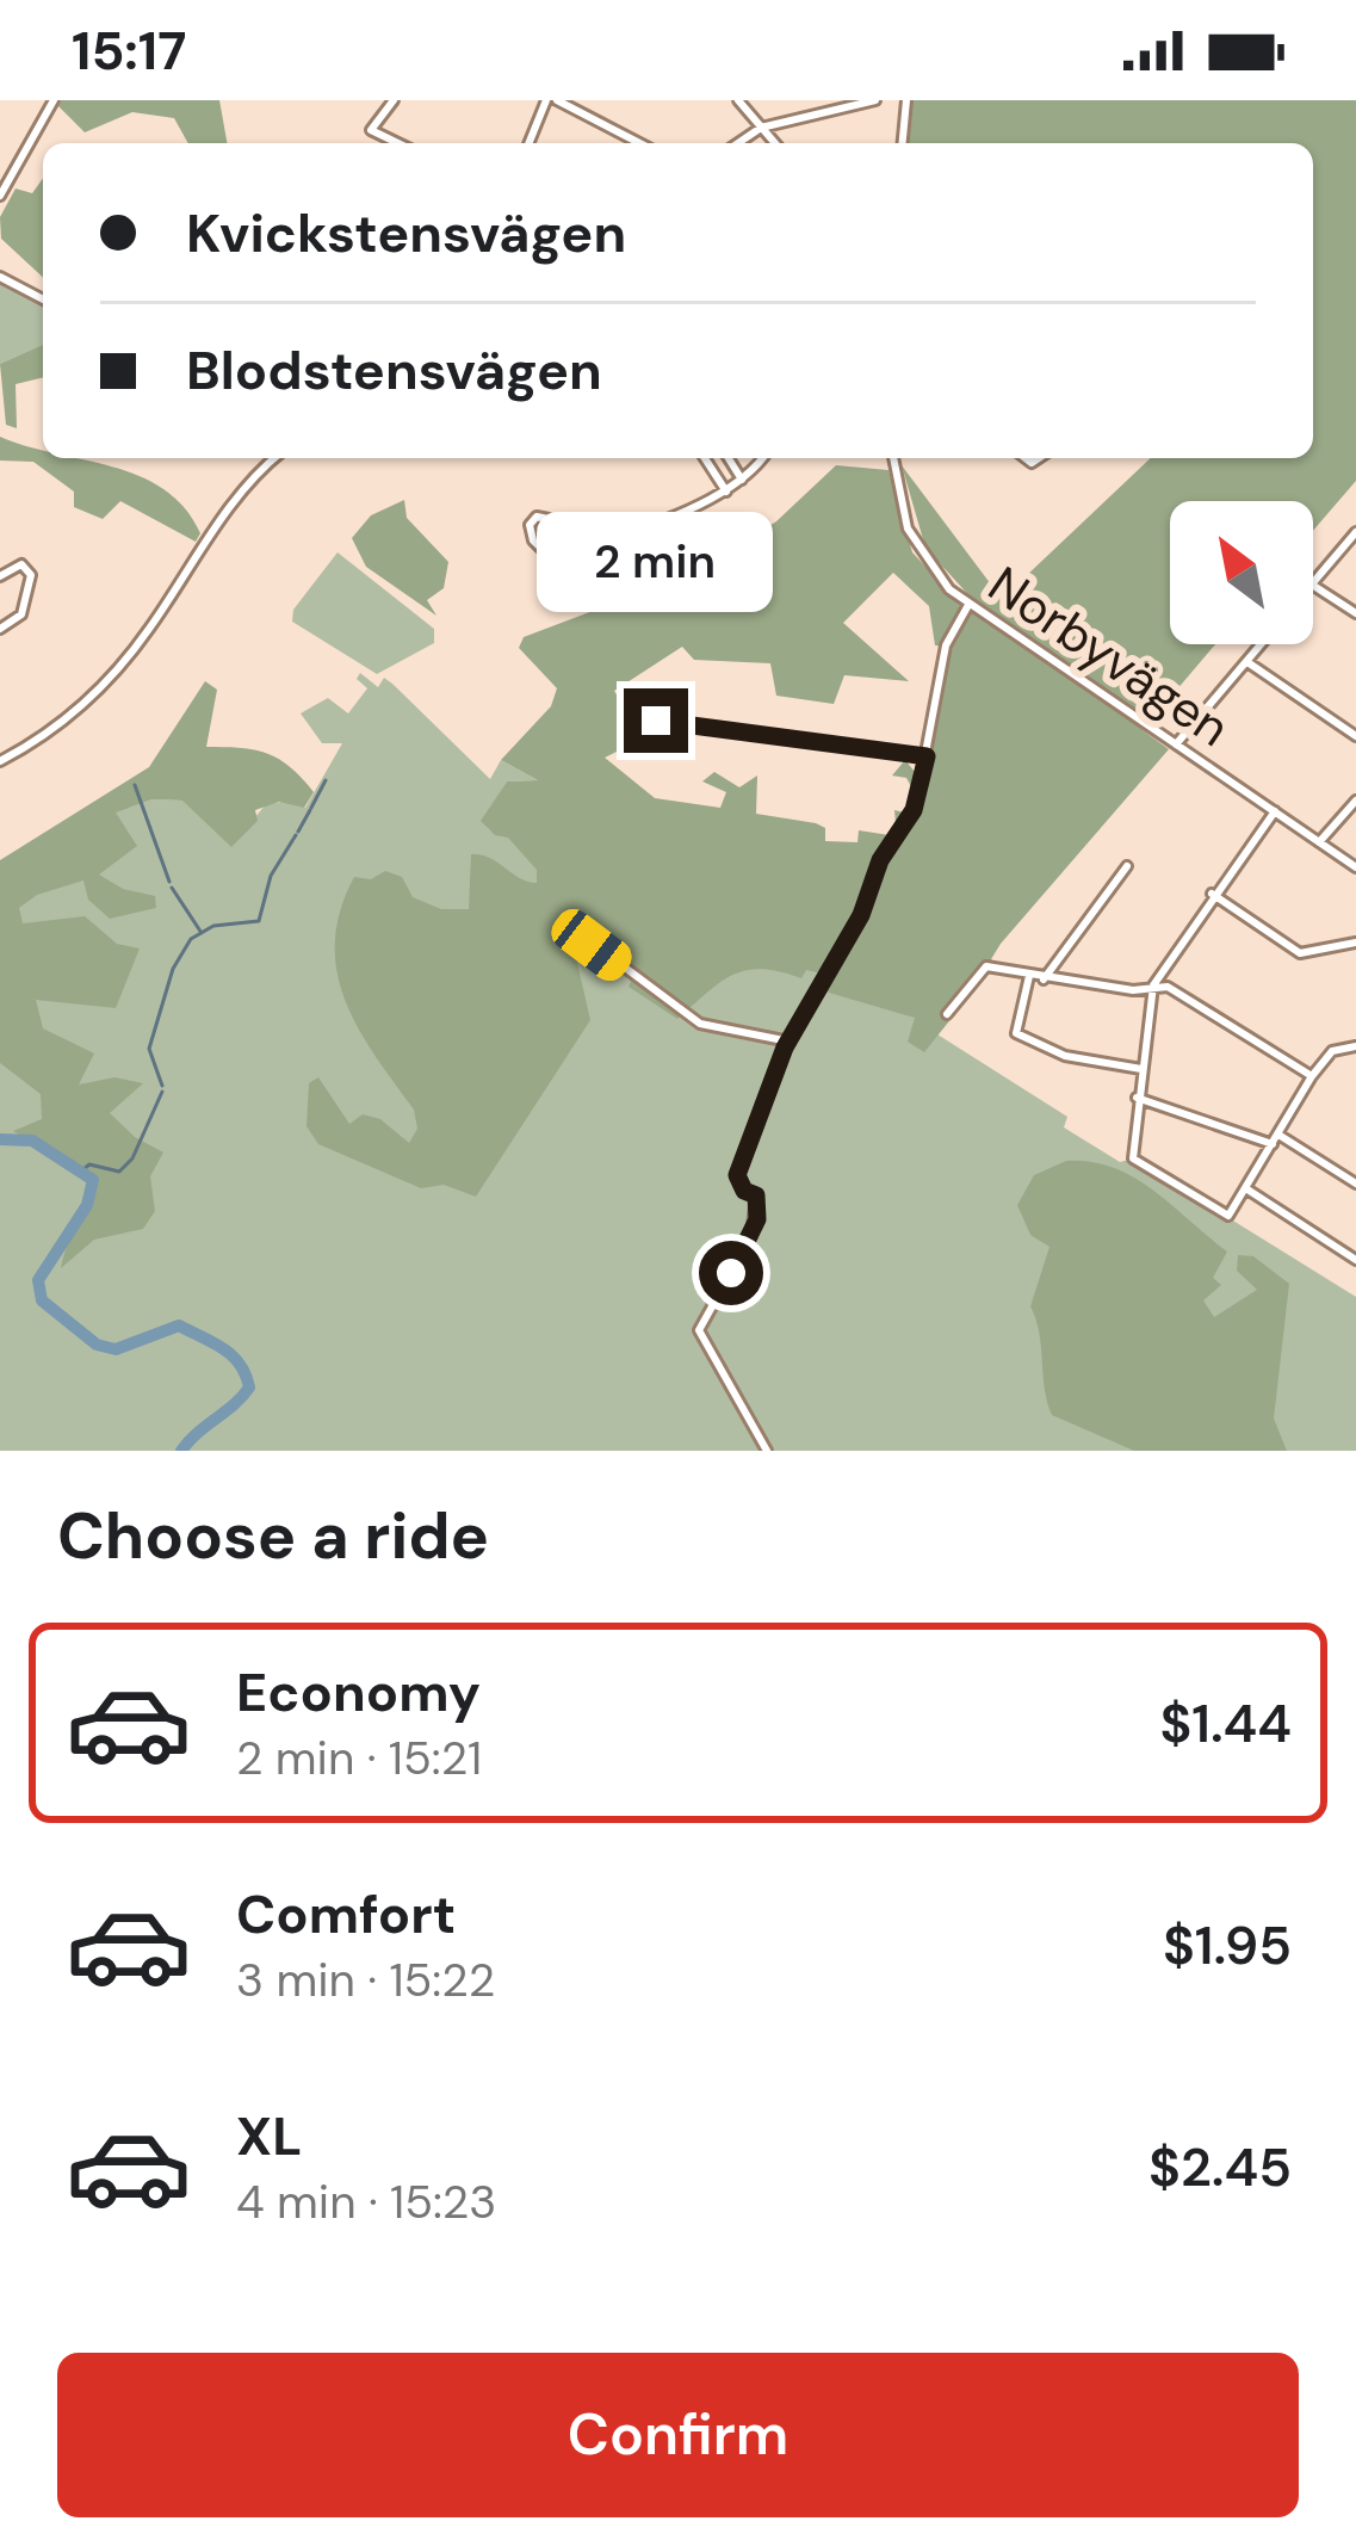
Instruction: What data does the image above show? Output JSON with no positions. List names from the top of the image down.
{
  "streets": {
    "street": ["Norbyvägen"]
  },
  "north": "top left",
  "page": {
    "status": "15:17",
    "banner": ["Kvickstensvägen", "Blodstensvägen"],
    "bubble": "2 min",
    "heading": "Choose a ride",
    "list": [
      {
        "name": "Economy",
        "note": "2 min · 15:21",
        "value": "$1.44"
      },
      {
        "name": "Comfort",
        "note": "3 min · 15:22",
        "value": "$1.95"
      },
      {
        "name": "XL",
        "note": "4 min · 15:23",
        "value": "$2.45"
      }
    ],
    "buttons": "Confirm"
  }
}
